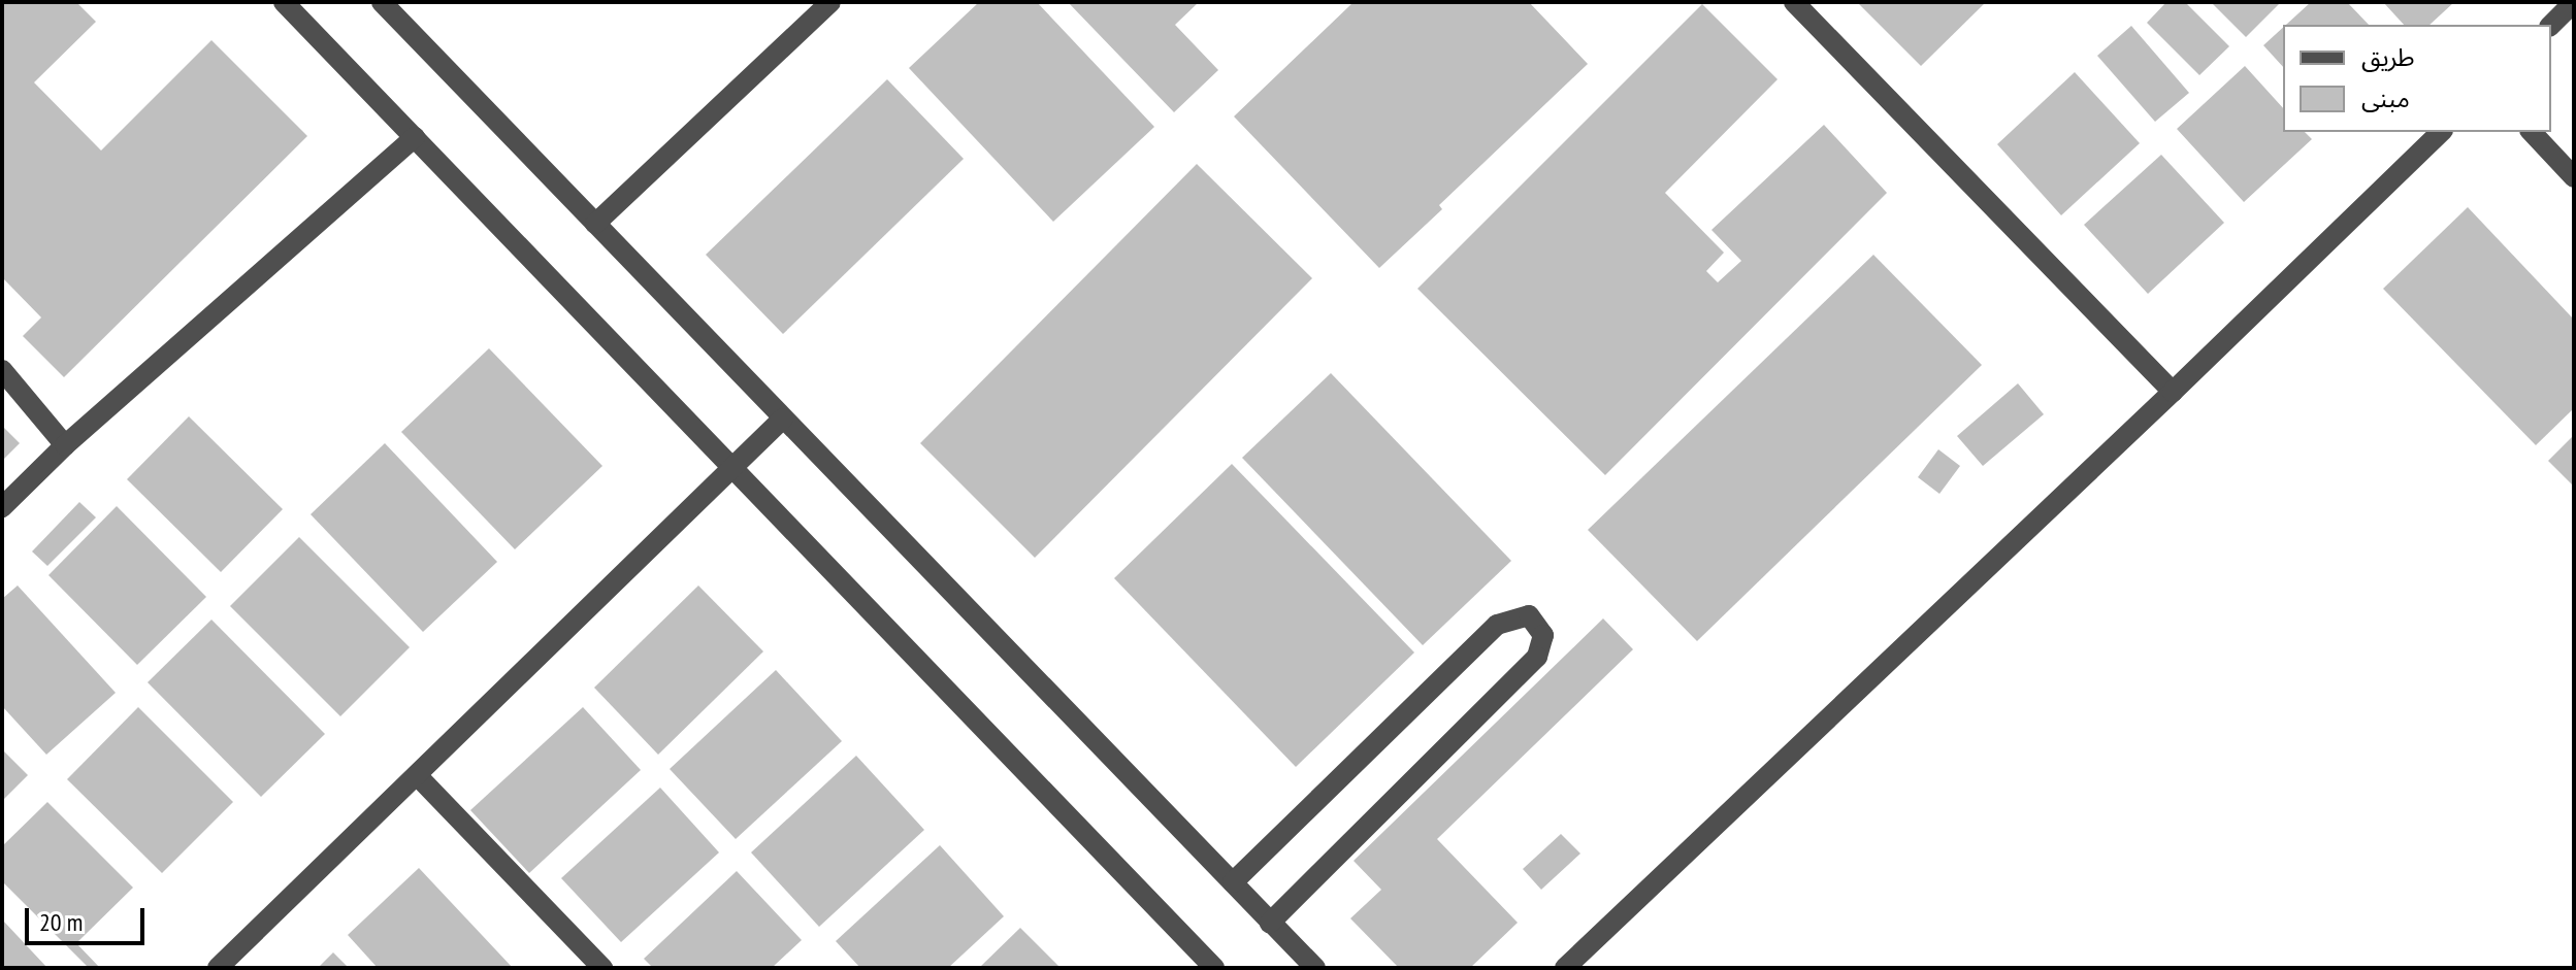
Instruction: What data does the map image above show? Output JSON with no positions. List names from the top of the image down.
{
  "legend": ["طريق", "مبنى"],
  "scale_bar": "20 m"
}
